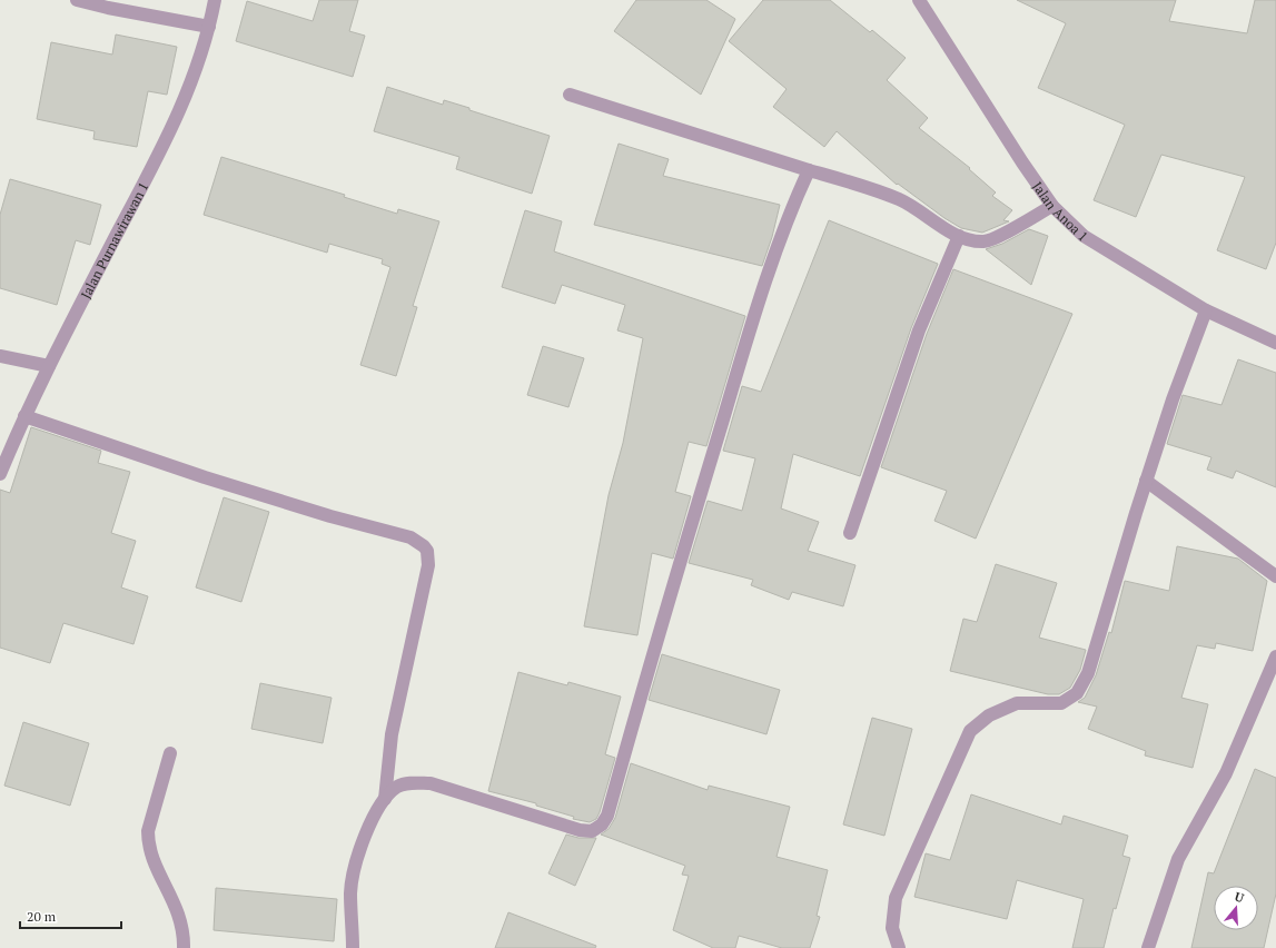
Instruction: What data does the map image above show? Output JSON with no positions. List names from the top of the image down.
{
  "streets": {
    "street": ["Jalan Anoa 1", "Jalan Purnawirawan 1"]
  },
  "scale_bar": "20 m",
  "north": "top"
}
